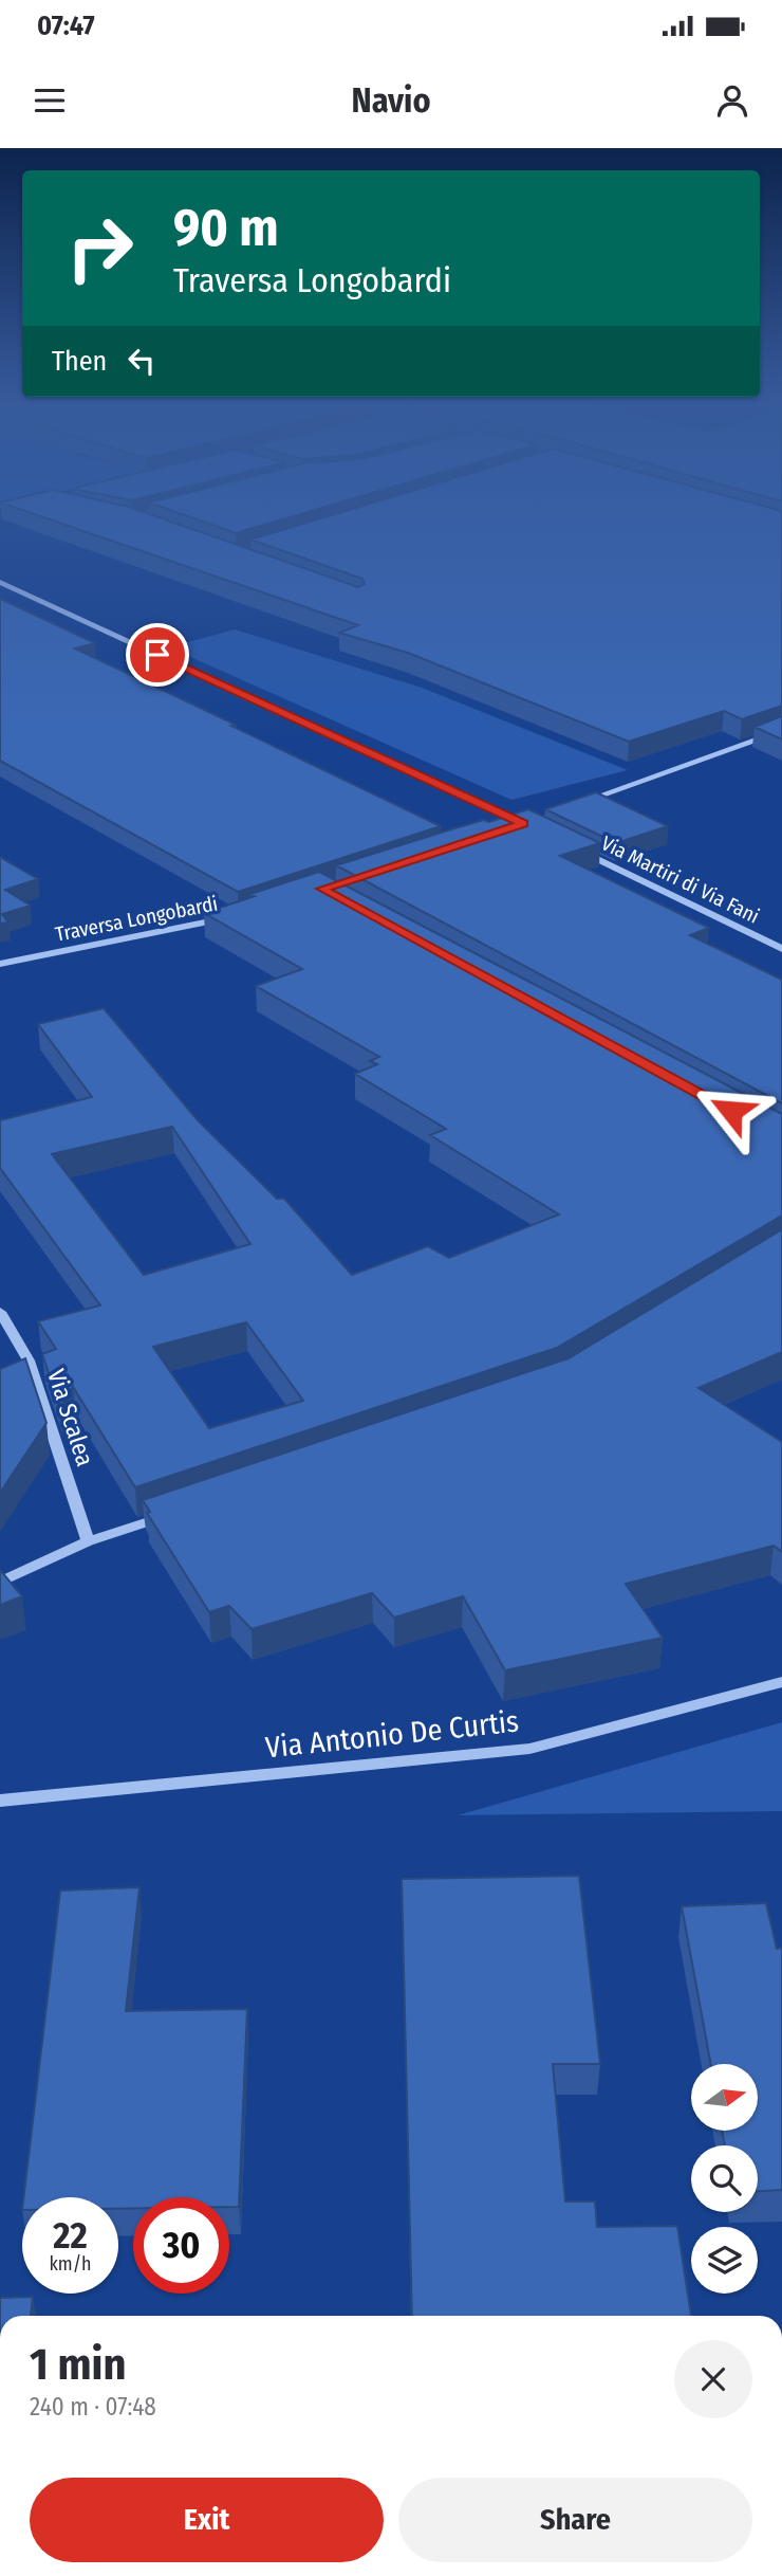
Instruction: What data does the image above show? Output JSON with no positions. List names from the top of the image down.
{
  "streets": {
    "street": [
      "Via Martiri di Via Fani",
      "Traversa Longobardi",
      "Via Scalea",
      "Via Antonio De Curtis"
    ]
  },
  "north": "right",
  "page": {
    "status": "07:47",
    "header": "Navio",
    "turn": ["90 m", "Traversa Longobardi"],
    "then": "Then",
    "speed": "22 km/h",
    "limit": "30",
    "heading": ["1 min", "240 m · 07:48"],
    "buttons": ["Exit", "Share"]
  }
}
